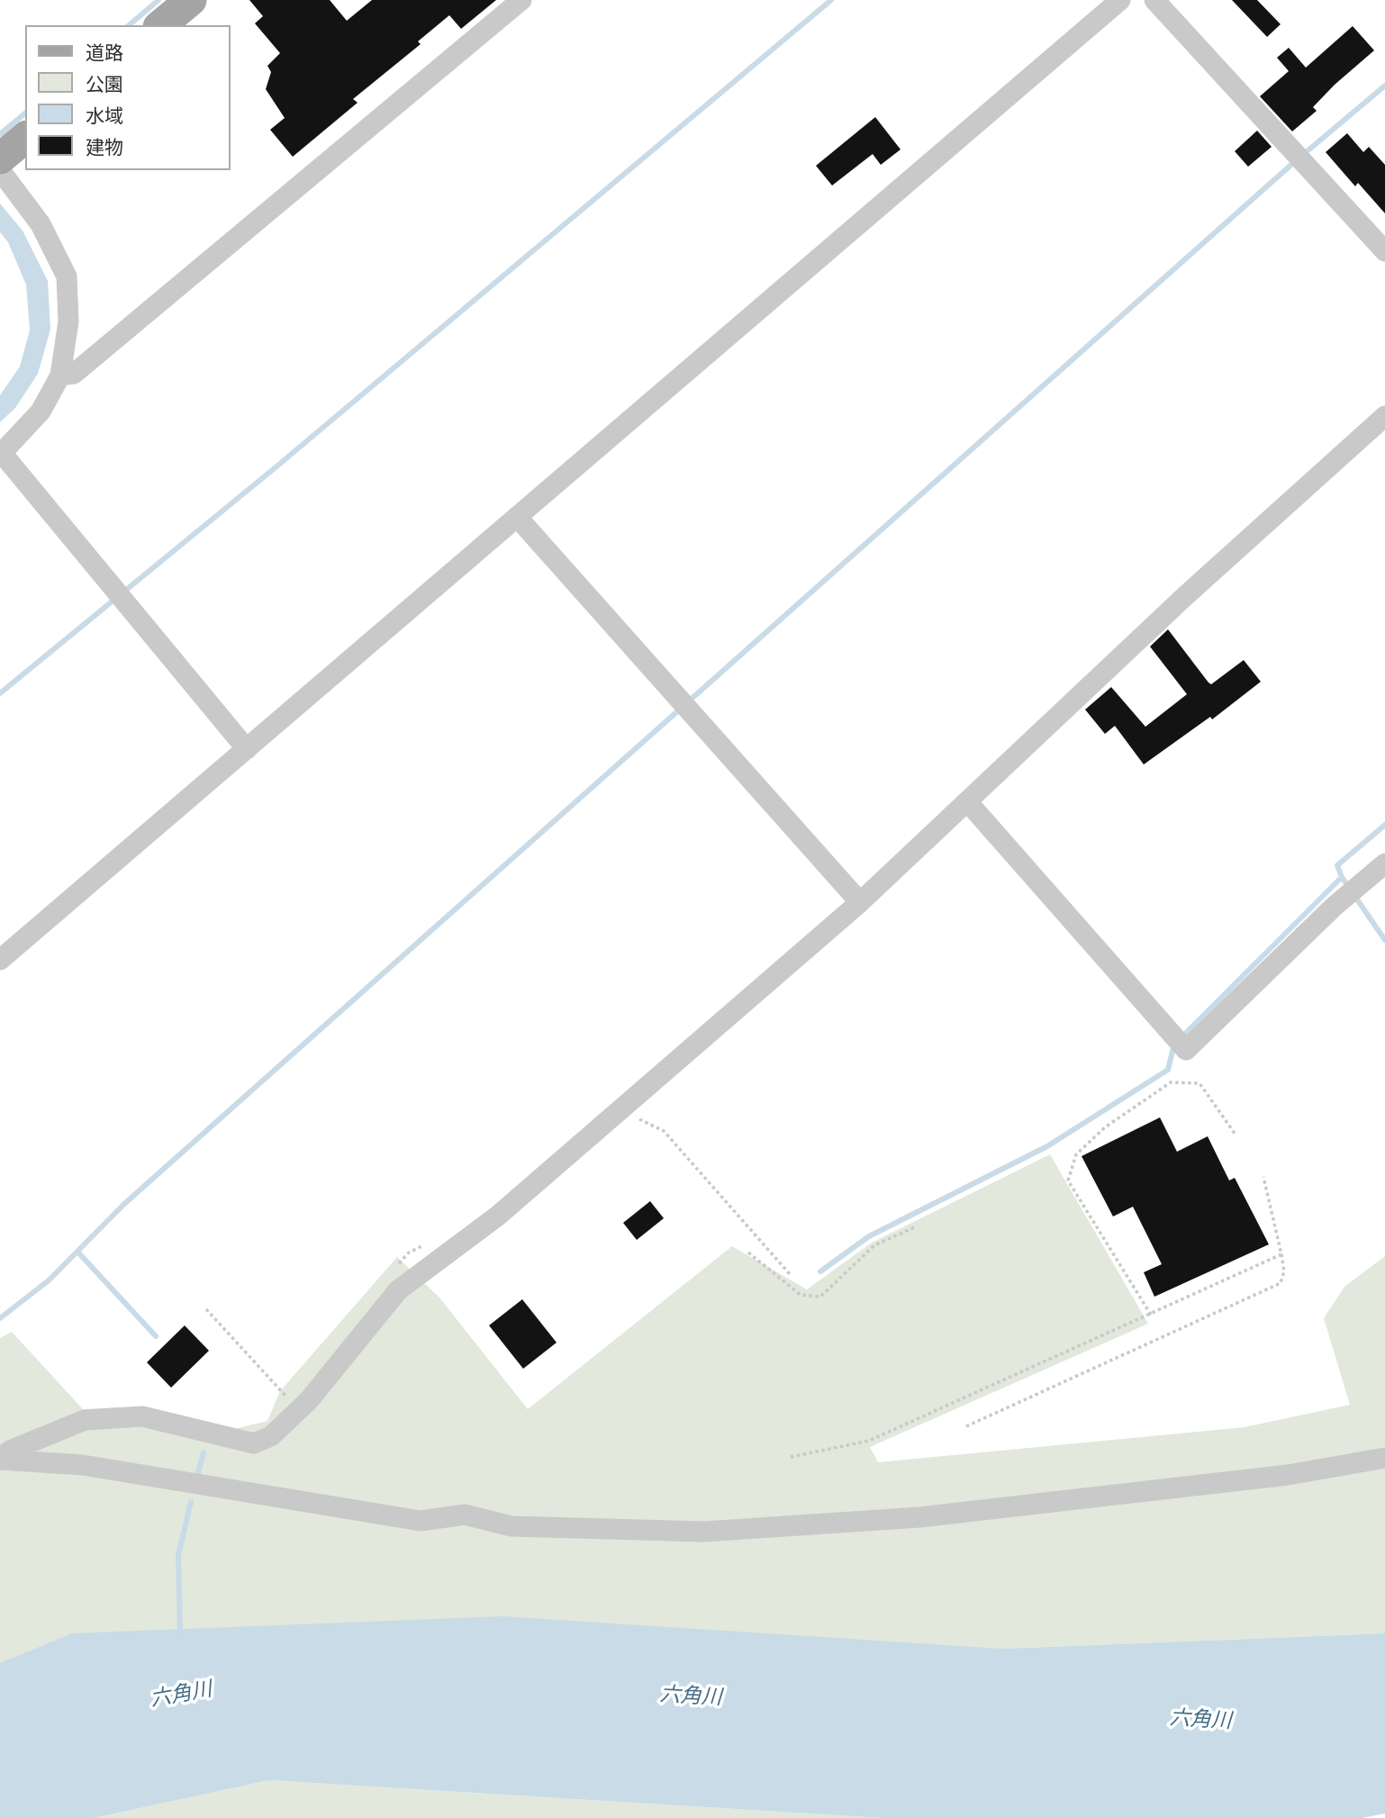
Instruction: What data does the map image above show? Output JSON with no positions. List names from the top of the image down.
{
  "water": ["六角川"],
  "legend": [
    "道路",
    "公園",
    "水域",
    "建物"
  ]
}
